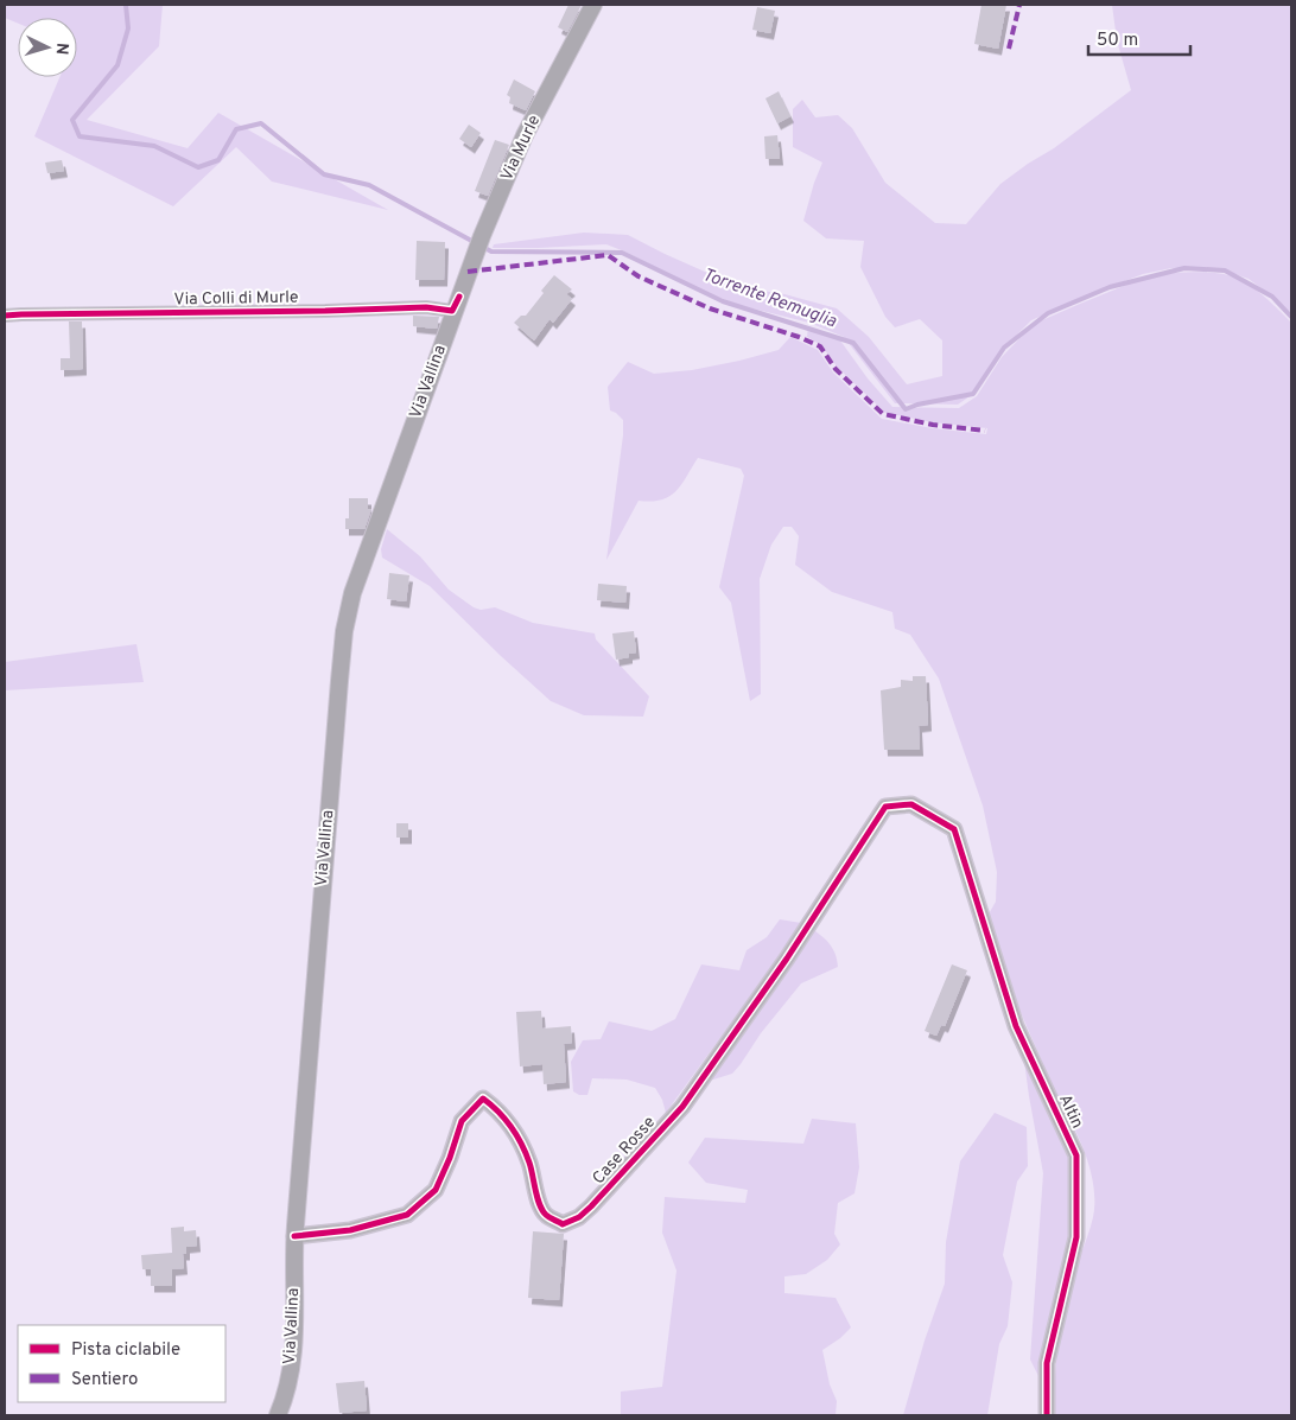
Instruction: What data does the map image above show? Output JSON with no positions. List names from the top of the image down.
{
  "streets": {
    "main road": ["Via Murle", "Via Vallina"],
    "street": ["Via Colli di Murle", "Altin", "Case Rosse"]
  },
  "crossings": [
    ["Via Murle", "Via Colli di Murle"],
    ["Via Murle", "Via Vallina"],
    ["Via Colli di Murle", "Via Vallina"],
    ["Via Vallina", "Case Rosse"],
    ["Altin", "Case Rosse"]
  ],
  "water": ["Torrente Remuglia"],
  "legend": ["Pista ciclabile", "Sentiero"],
  "scale_bar": "50 m",
  "north": "right"
}
